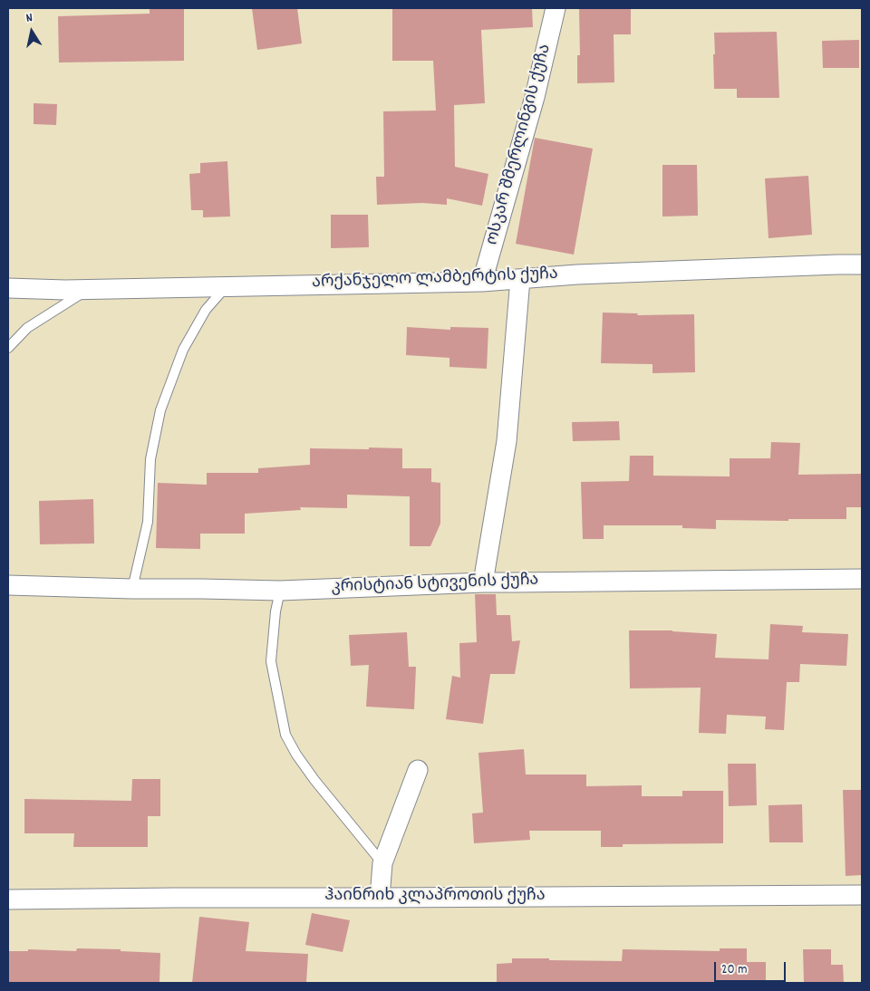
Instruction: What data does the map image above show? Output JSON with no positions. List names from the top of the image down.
{
  "streets": {
    "street": [
      "ოსკარ შმერლინგის ქუჩა",
      "არქანჯელო ლამბერტის ქუჩა",
      "კრისტიან სტივენის ქუჩა",
      "ჰაინრიხ კლაპროთის ქუჩა"
    ]
  },
  "crossings": [
    ["ოსკარ შმერლინგის ქუჩა", "არქანჯელო ლამბერტის ქუჩა"]
  ],
  "scale_bar": "20 m",
  "north": "top"
}
